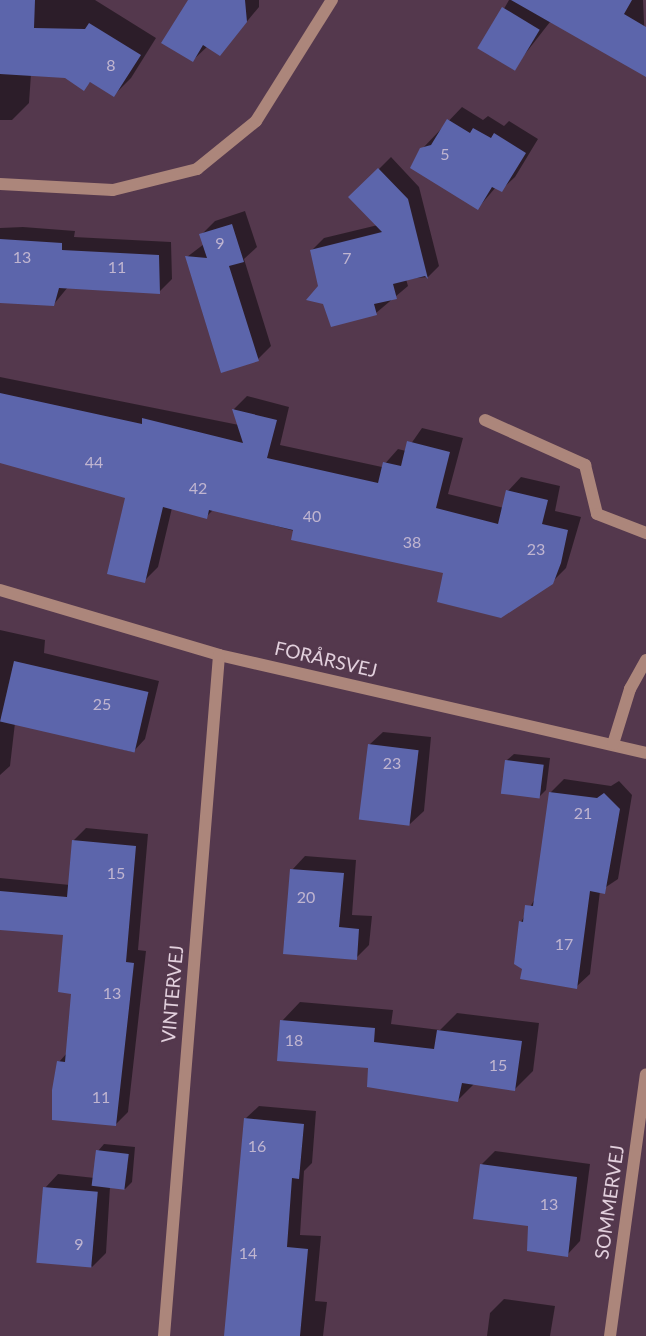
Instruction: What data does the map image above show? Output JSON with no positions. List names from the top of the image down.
{
  "streets": {
    "street": ["FORÅRSVEJ", "VINTERVEJ", "SOMMERVEJ"]
  },
  "crossings": [
    ["FORÅRSVEJ", "VINTERVEJ"]
  ],
  "house_numbers": [
    "8",
    "5",
    "9",
    "13",
    "7",
    "11",
    "44",
    "42",
    "40",
    "38",
    "23",
    "25",
    "23",
    "21",
    "15",
    "20",
    "17",
    "13",
    "18",
    "15",
    "11",
    "16",
    "13",
    "9",
    "14"
  ]
}
